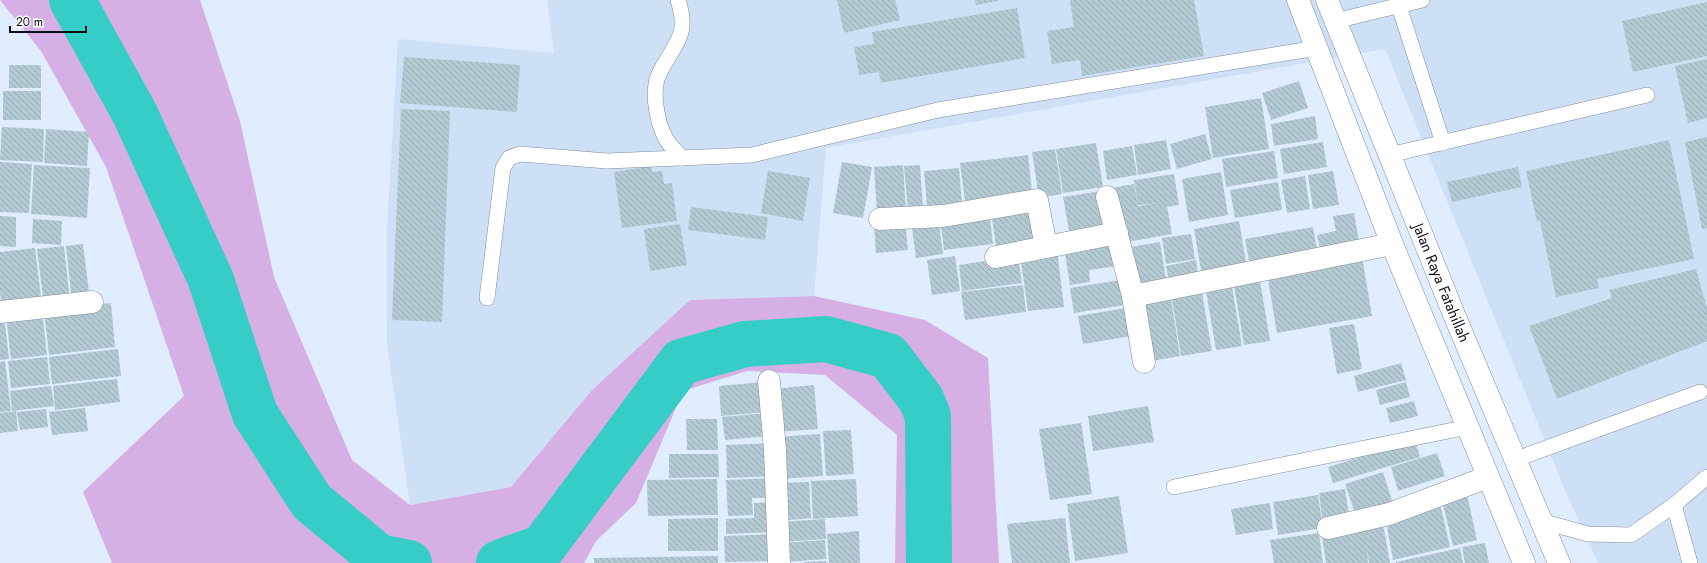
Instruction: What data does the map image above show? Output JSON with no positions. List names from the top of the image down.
{
  "streets": {
    "main road": ["Jalan Raya Fatahillah"]
  },
  "scale_bar": "20 m"
}
